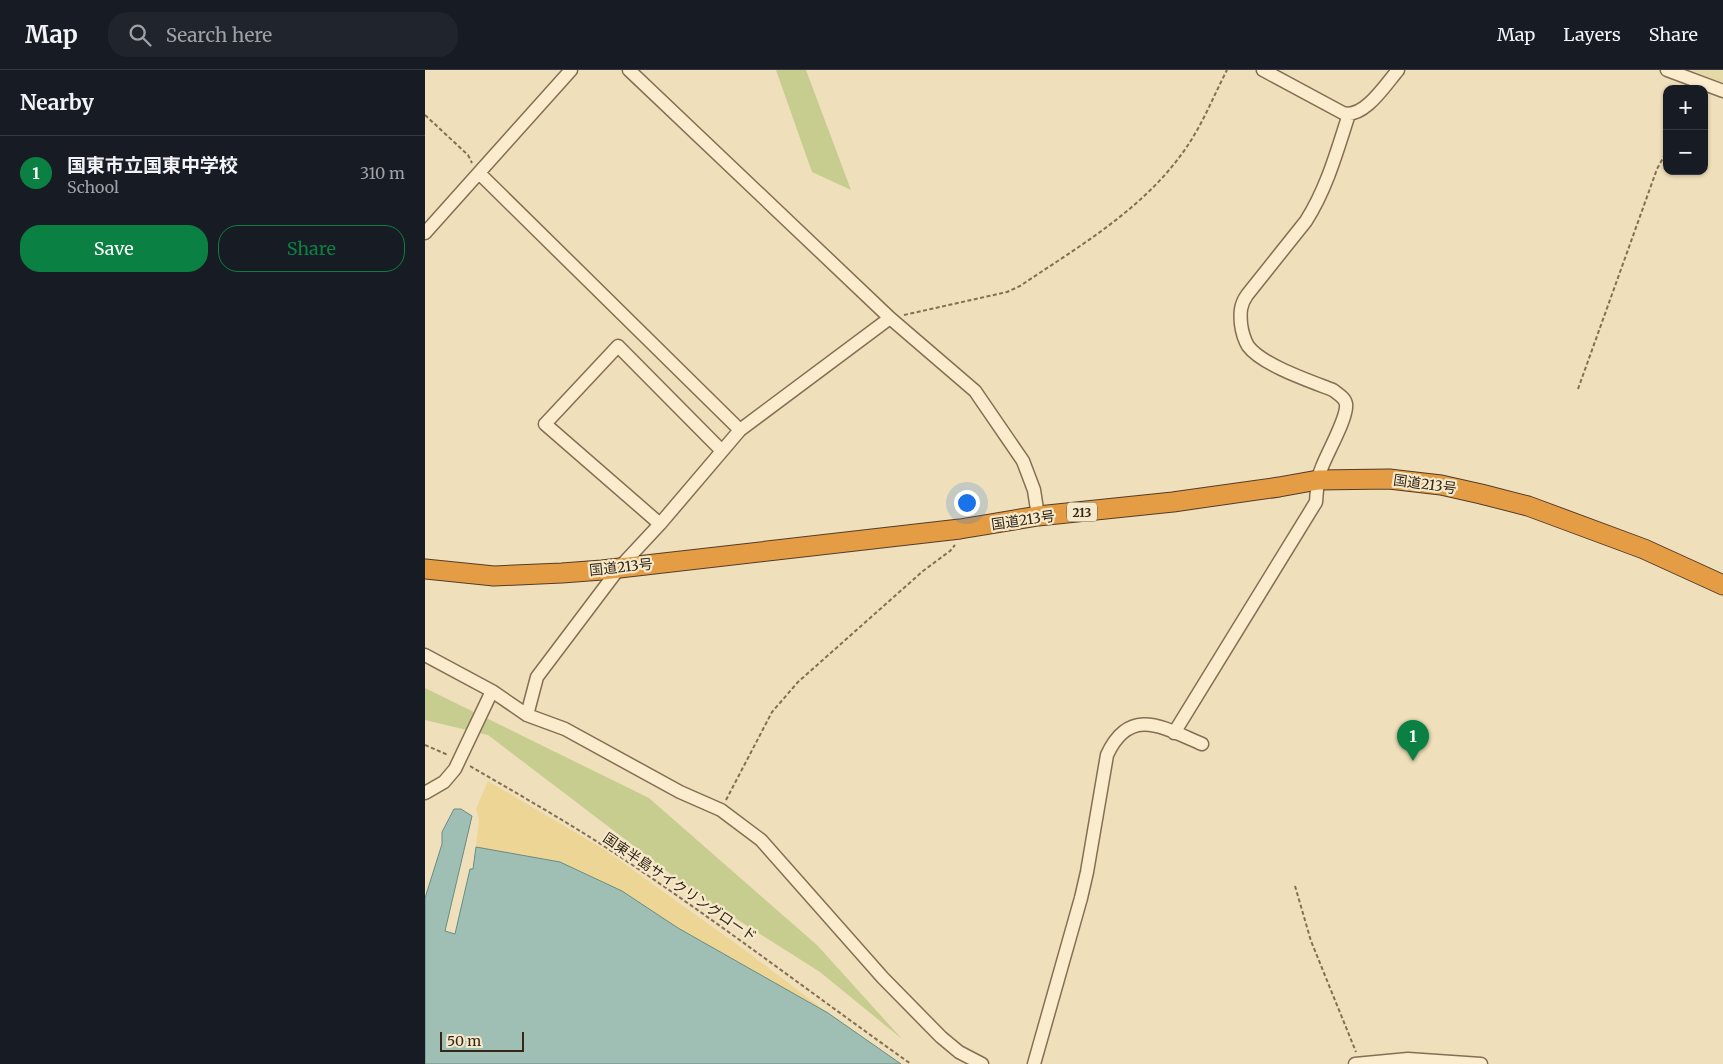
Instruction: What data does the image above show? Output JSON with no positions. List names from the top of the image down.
{
  "streets": {
    "highway": ["国道213号", "213"],
    "path": ["国東半島サイクリングロード"]
  },
  "scale_bar": "50 m",
  "page": {
    "header": "Map",
    "search": "Search here",
    "nav": ["Map", "Layers", "Share"],
    "heading": "Nearby",
    "map_buttons": ["+", "−"],
    "list": [
      {
        "mark": "1",
        "name": "国東市立国東中学校",
        "note": "School",
        "value": "310 m"
      }
    ],
    "buttons": ["Save", "Share"],
    "pins": "1",
    "scale": "50 m"
  }
}
